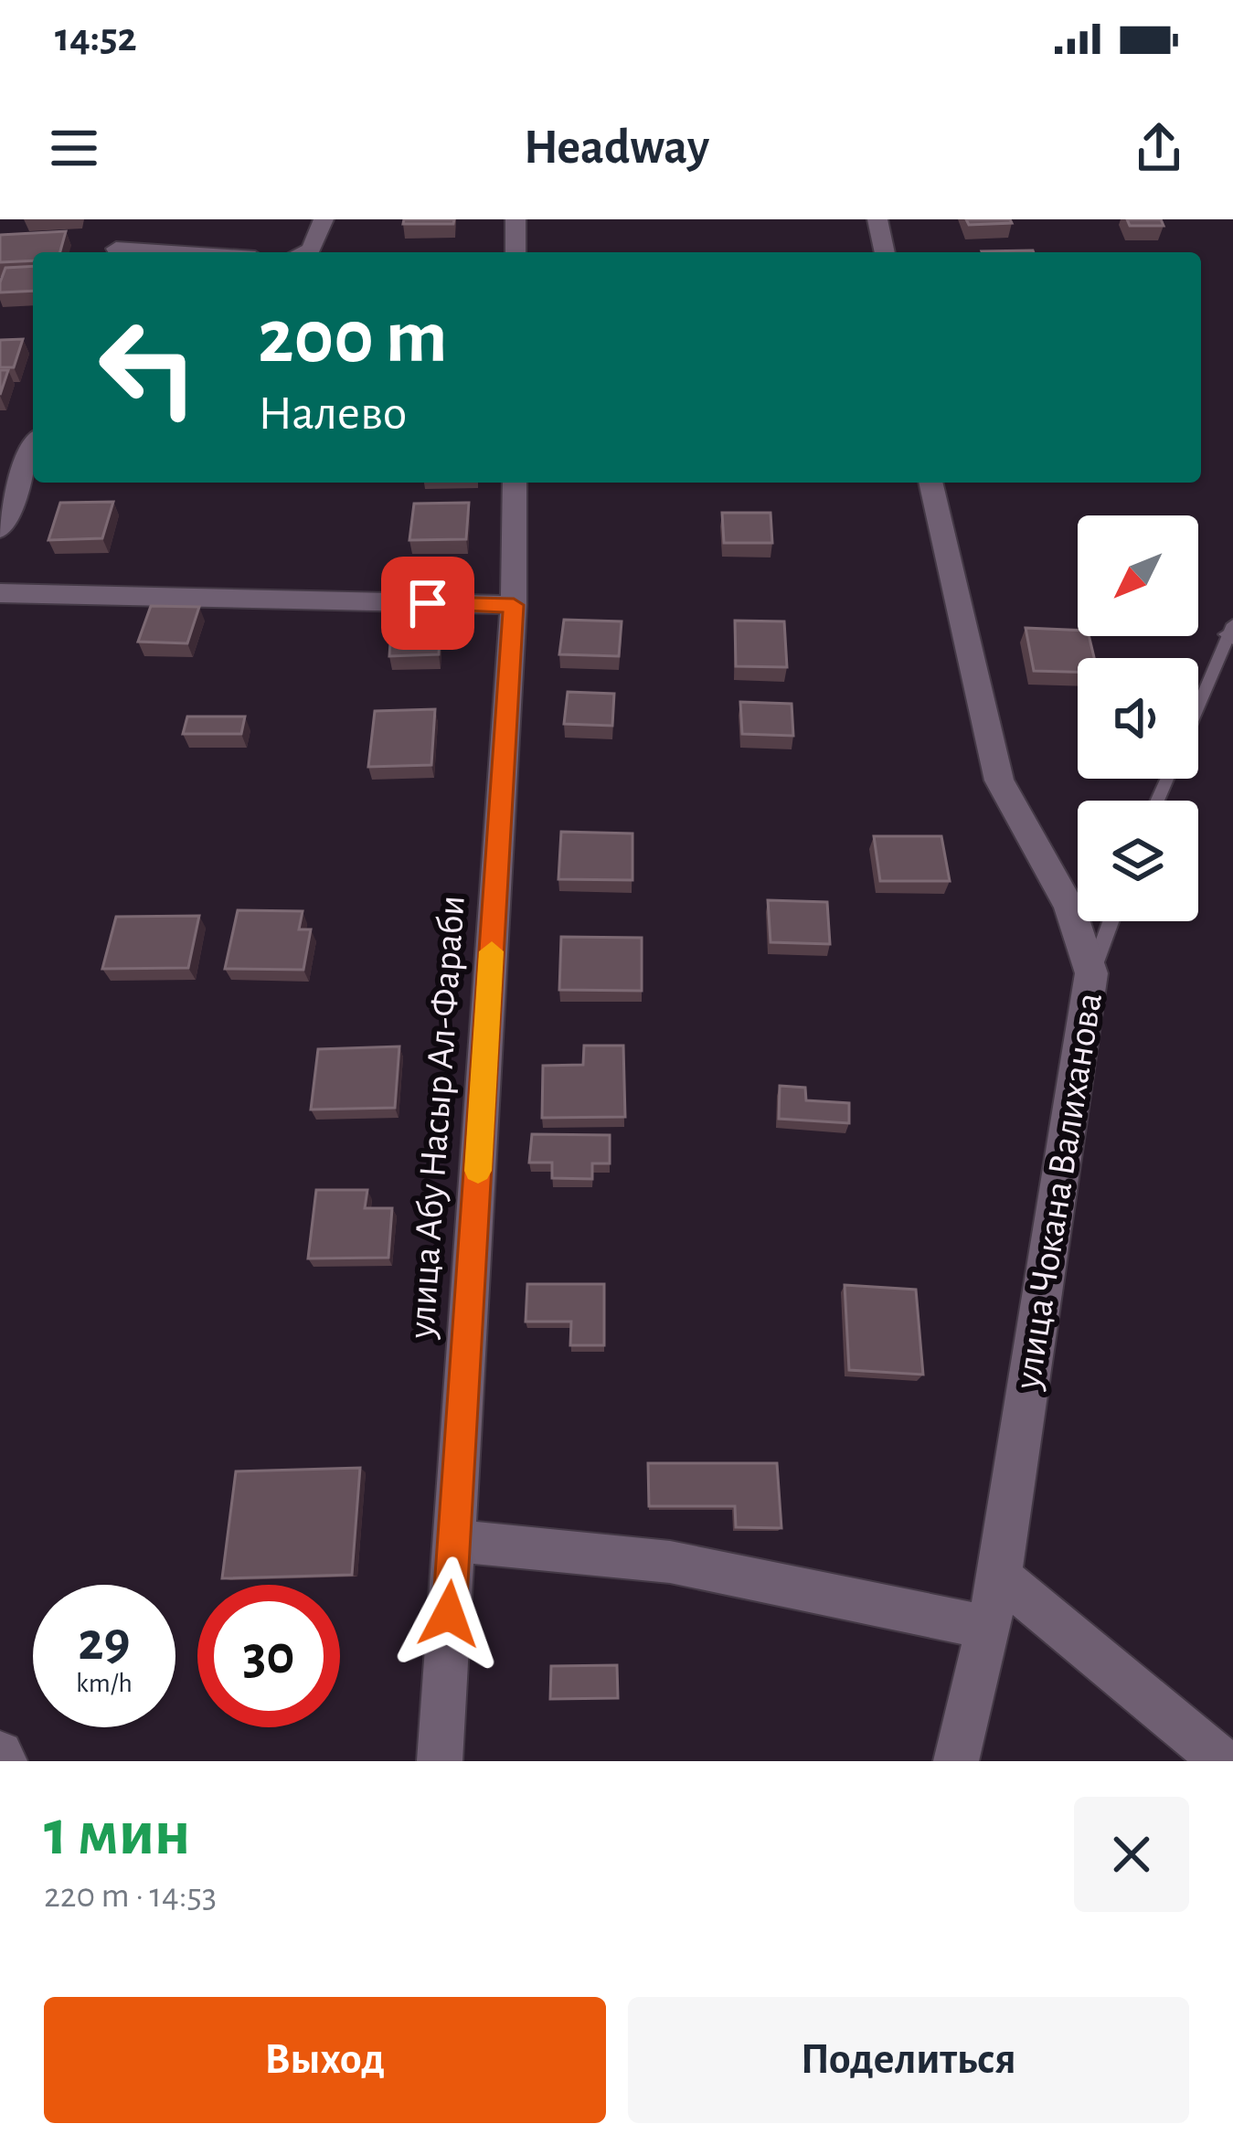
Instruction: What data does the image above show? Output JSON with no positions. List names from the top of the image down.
{
  "streets": {
    "street": ["улица Абу Насыр Ал-Фараби", "улица Чокана Валиханова"]
  },
  "north": "bottom left",
  "page": {
    "status": "14:52",
    "header": "Headway",
    "turn": ["200 m", "Налево"],
    "speed": "29 km/h",
    "limit": "30",
    "heading": ["1 мин", "220 m · 14:53"],
    "buttons": ["Выход", "Поделиться"]
  }
}
